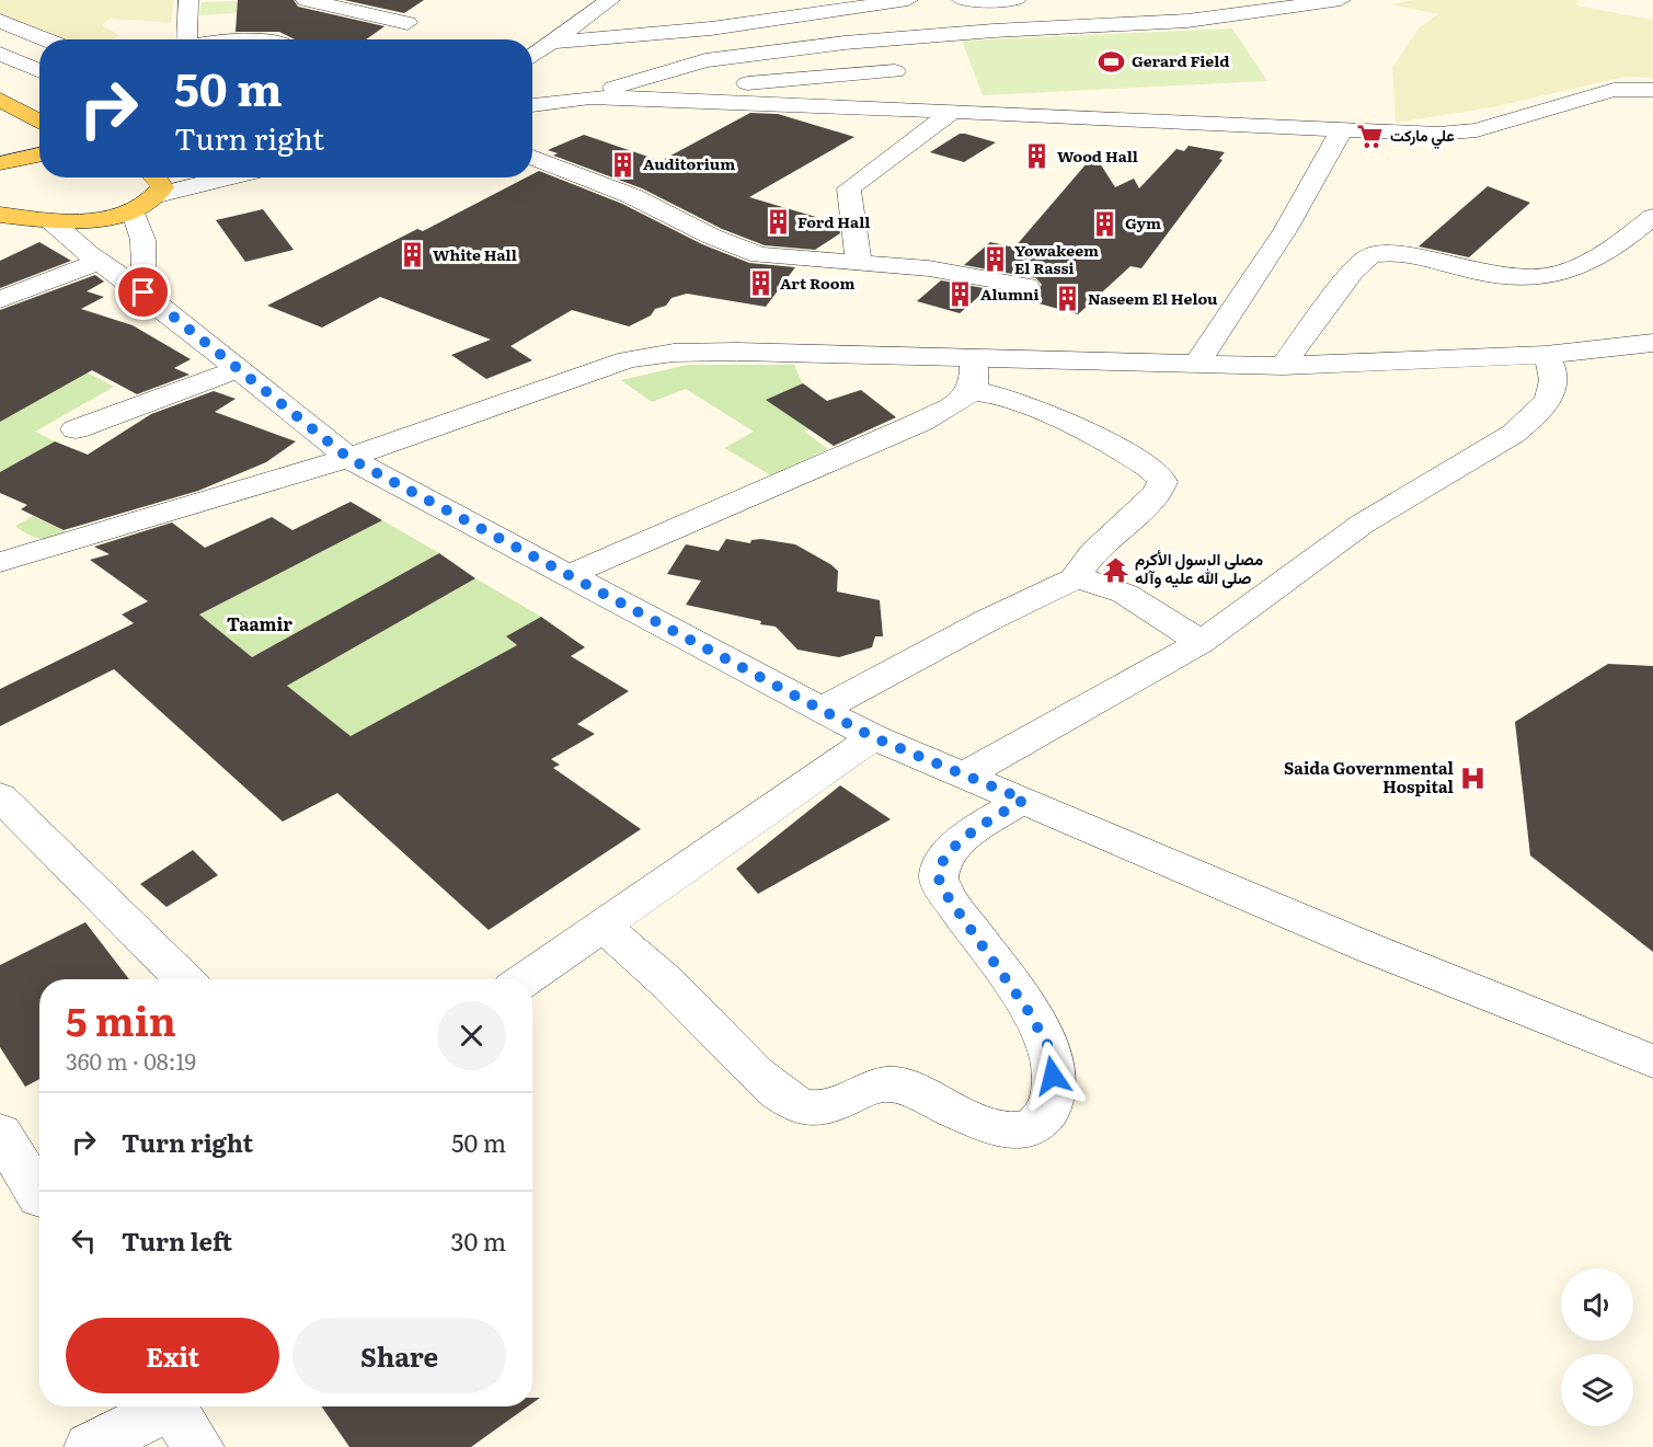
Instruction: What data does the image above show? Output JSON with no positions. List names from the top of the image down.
{
  "districts": ["Taamir"],
  "places": {
    "sports": ["Gerard Field"],
    "supermarket": ["علي ماركت"],
    "building": [
      "Wood Hall",
      "Auditorium",
      "Ford Hall",
      "Gym",
      "White Hall",
      "Yowakeem El Rassi",
      "Art Room",
      "Alumni",
      "Naseem El Helou"
    ],
    "temple": ["مصلى الرسول الأكرم صلى الله عليه وآله"],
    "hospital": ["Saida Governmental Hospital"]
  },
  "page": {
    "turn": ["50 m", "Turn right"],
    "heading": ["5 min", "360 m · 08:19"],
    "list": [
      {
        "name": "Turn right",
        "value": "50 m"
      },
      {
        "name": "Turn left",
        "value": "30 m"
      }
    ],
    "buttons": ["Exit", "Share"]
  }
}
